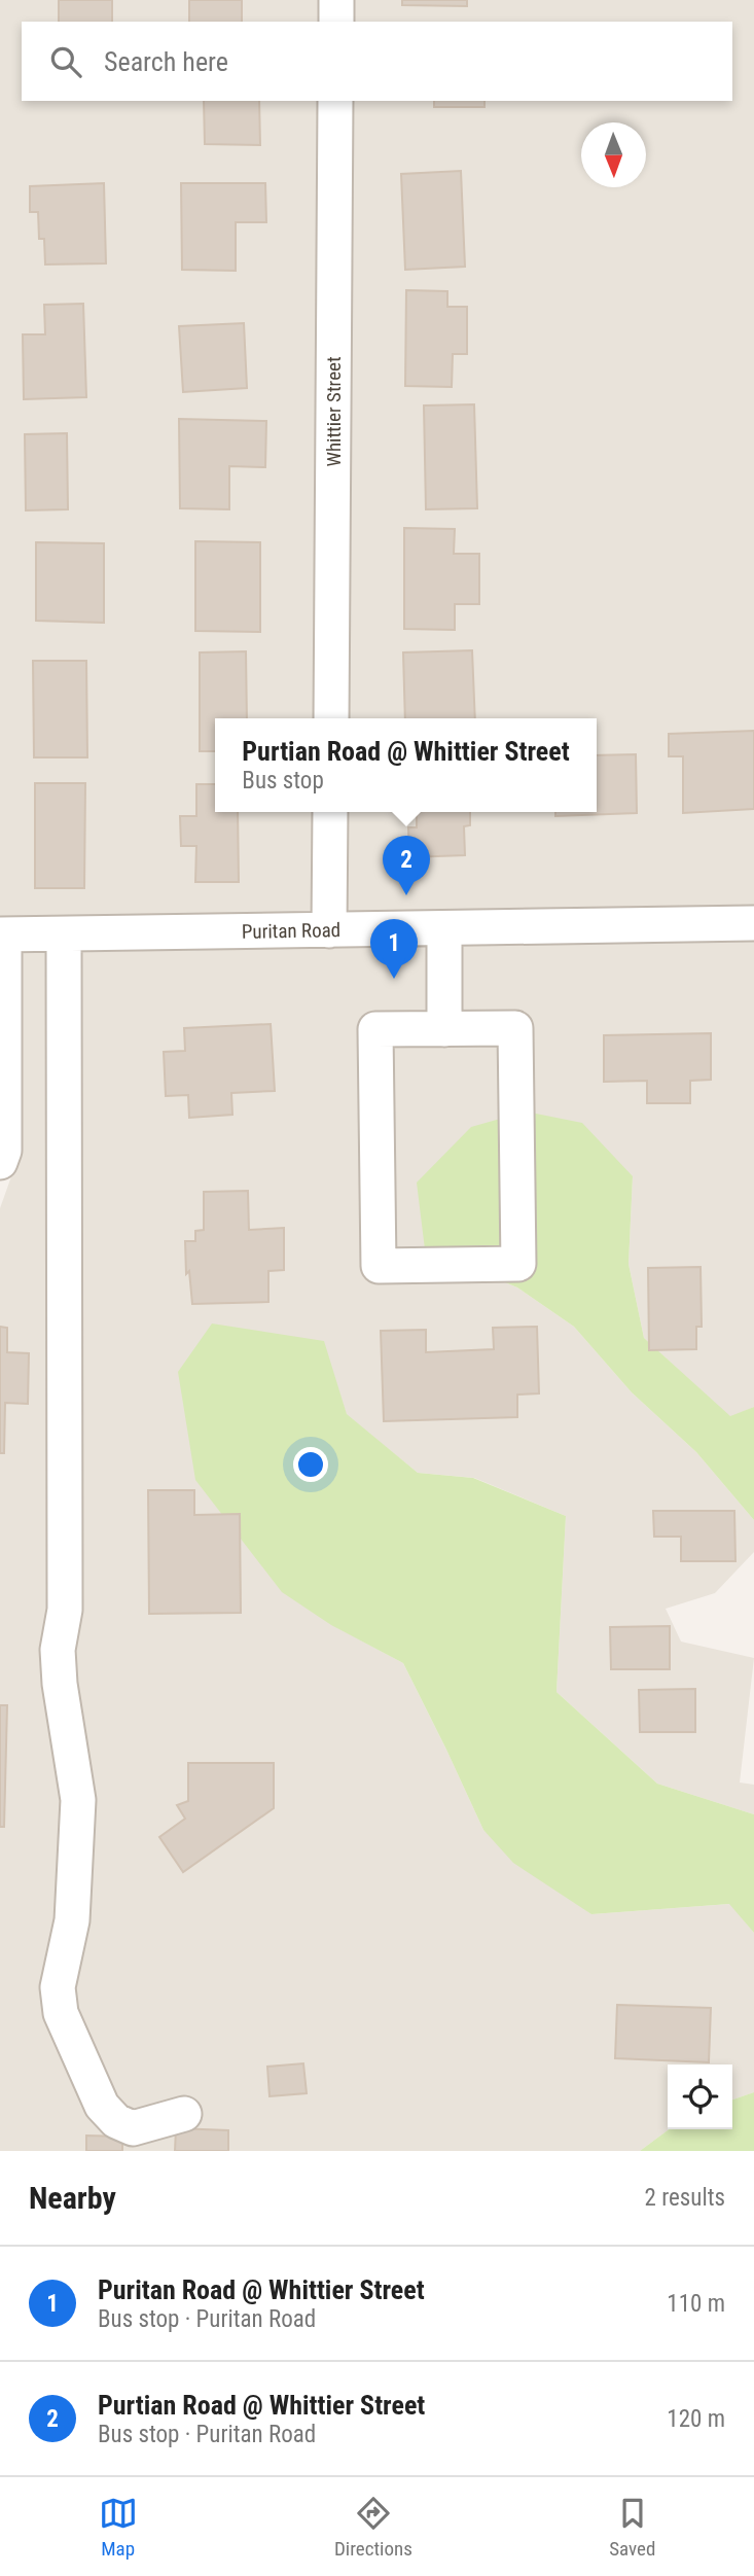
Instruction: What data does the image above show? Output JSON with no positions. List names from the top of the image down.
{
  "streets": {
    "street": ["Whittier Street", "Puritan Road"]
  },
  "north": "bottom",
  "page": {
    "search": "Search here",
    "popup": ["Purtian Road @ Whittier Street", "Bus stop"],
    "pins": ["2", "1"],
    "heading": ["Nearby", "2 results"],
    "list": [
      {
        "mark": "1",
        "name": "Puritan Road @ Whittier Street",
        "note": "Bus stop · Puritan Road",
        "value": "110 m"
      },
      {
        "mark": "2",
        "name": "Purtian Road @ Whittier Street",
        "note": "Bus stop · Puritan Road",
        "value": "120 m"
      }
    ],
    "nav": ["Map", "Directions", "Saved"]
  }
}
